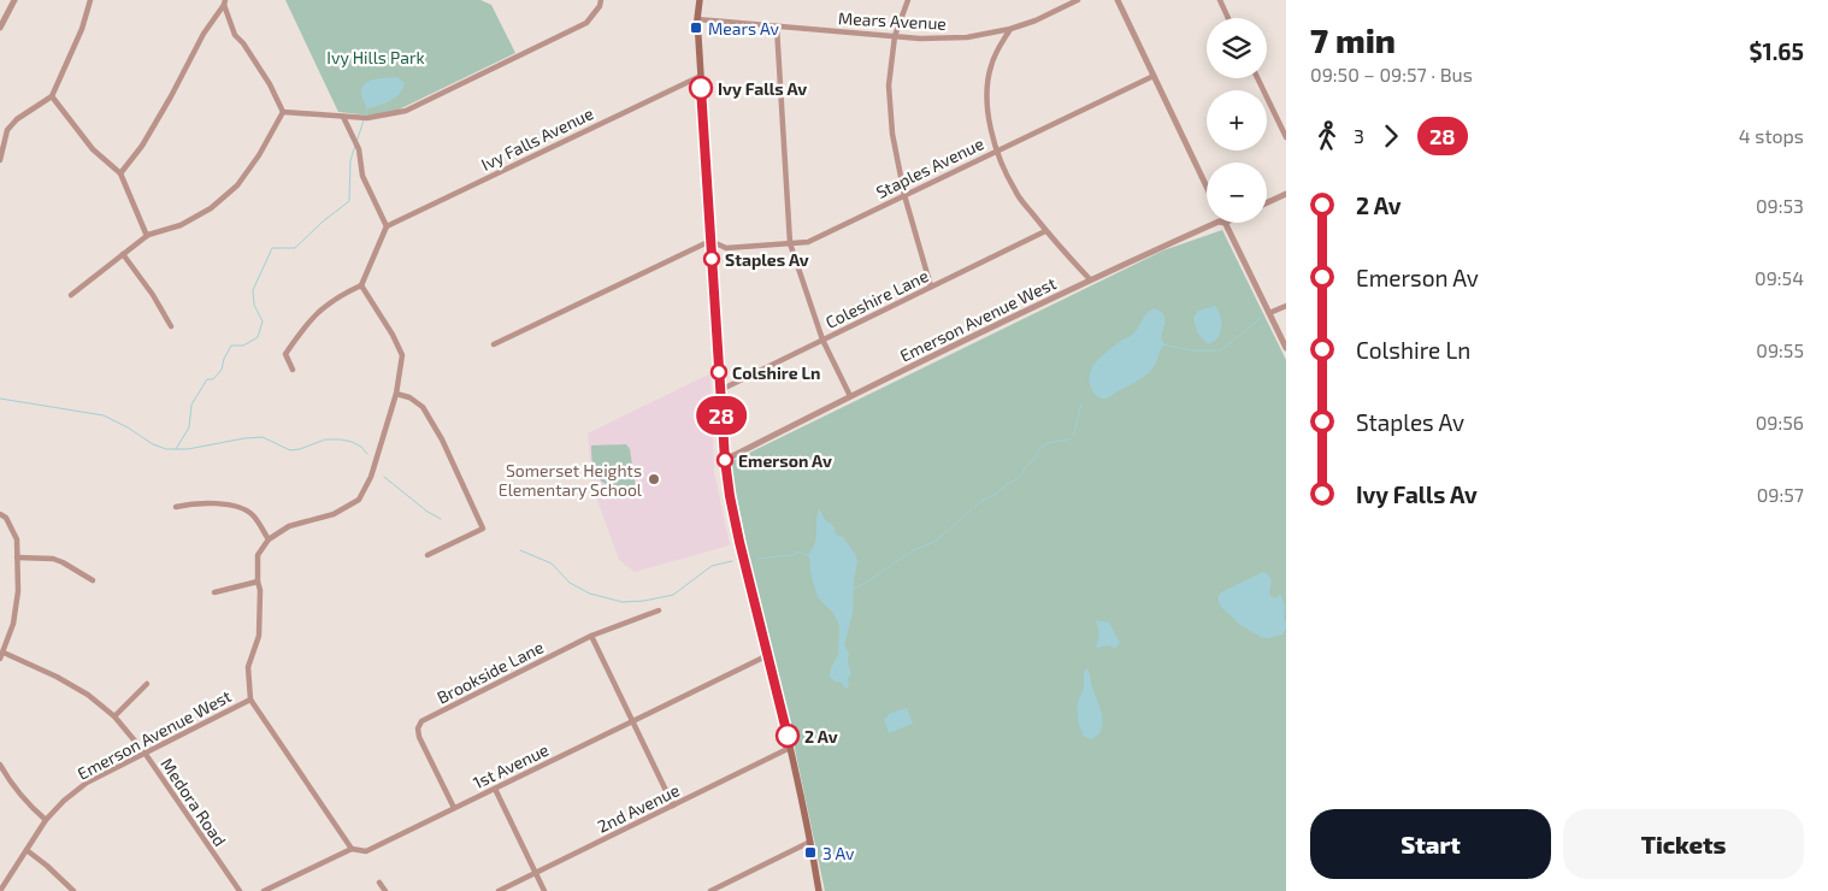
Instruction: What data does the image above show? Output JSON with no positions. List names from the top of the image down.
{
  "streets": {
    "street": [
      "Mears Avenue",
      "Ivy Falls Avenue",
      "Staples Avenue",
      "Coleshire Lane",
      "Emerson Avenue West",
      "Brookside Lane",
      "1st Avenue",
      "Medora Road",
      "2nd Avenue"
    ]
  },
  "crossings": [
    ["Emerson Avenue West", "Medora Road"],
    ["Brookside Lane", "1st Avenue"]
  ],
  "parks": ["Ivy Hills Park"],
  "places": {
    "transit": ["Mears Av", "3 Av"],
    "other": [
      "Ivy Falls Av",
      "Staples Av",
      "Colshire Ln",
      "Emerson Av",
      "Somerset Heights Elementary School",
      "2 Av"
    ]
  },
  "lines": ["bus line 28"],
  "page": {
    "on_map": "28",
    "heading": ["7 min", "09:50 – 09:57 · Bus", "$1.65"],
    "map_buttons": ["+", "−"],
    "legs": ["3", "28", "4 stops"],
    "list": [
      {
        "name": "2 Av",
        "value": "09:53"
      },
      {
        "name": "Emerson Av",
        "value": "09:54"
      },
      {
        "name": "Colshire Ln",
        "value": "09:55"
      },
      {
        "name": "Staples Av",
        "value": "09:56"
      },
      {
        "name": "Ivy Falls Av",
        "value": "09:57"
      }
    ],
    "buttons": ["Start", "Tickets"]
  }
}
